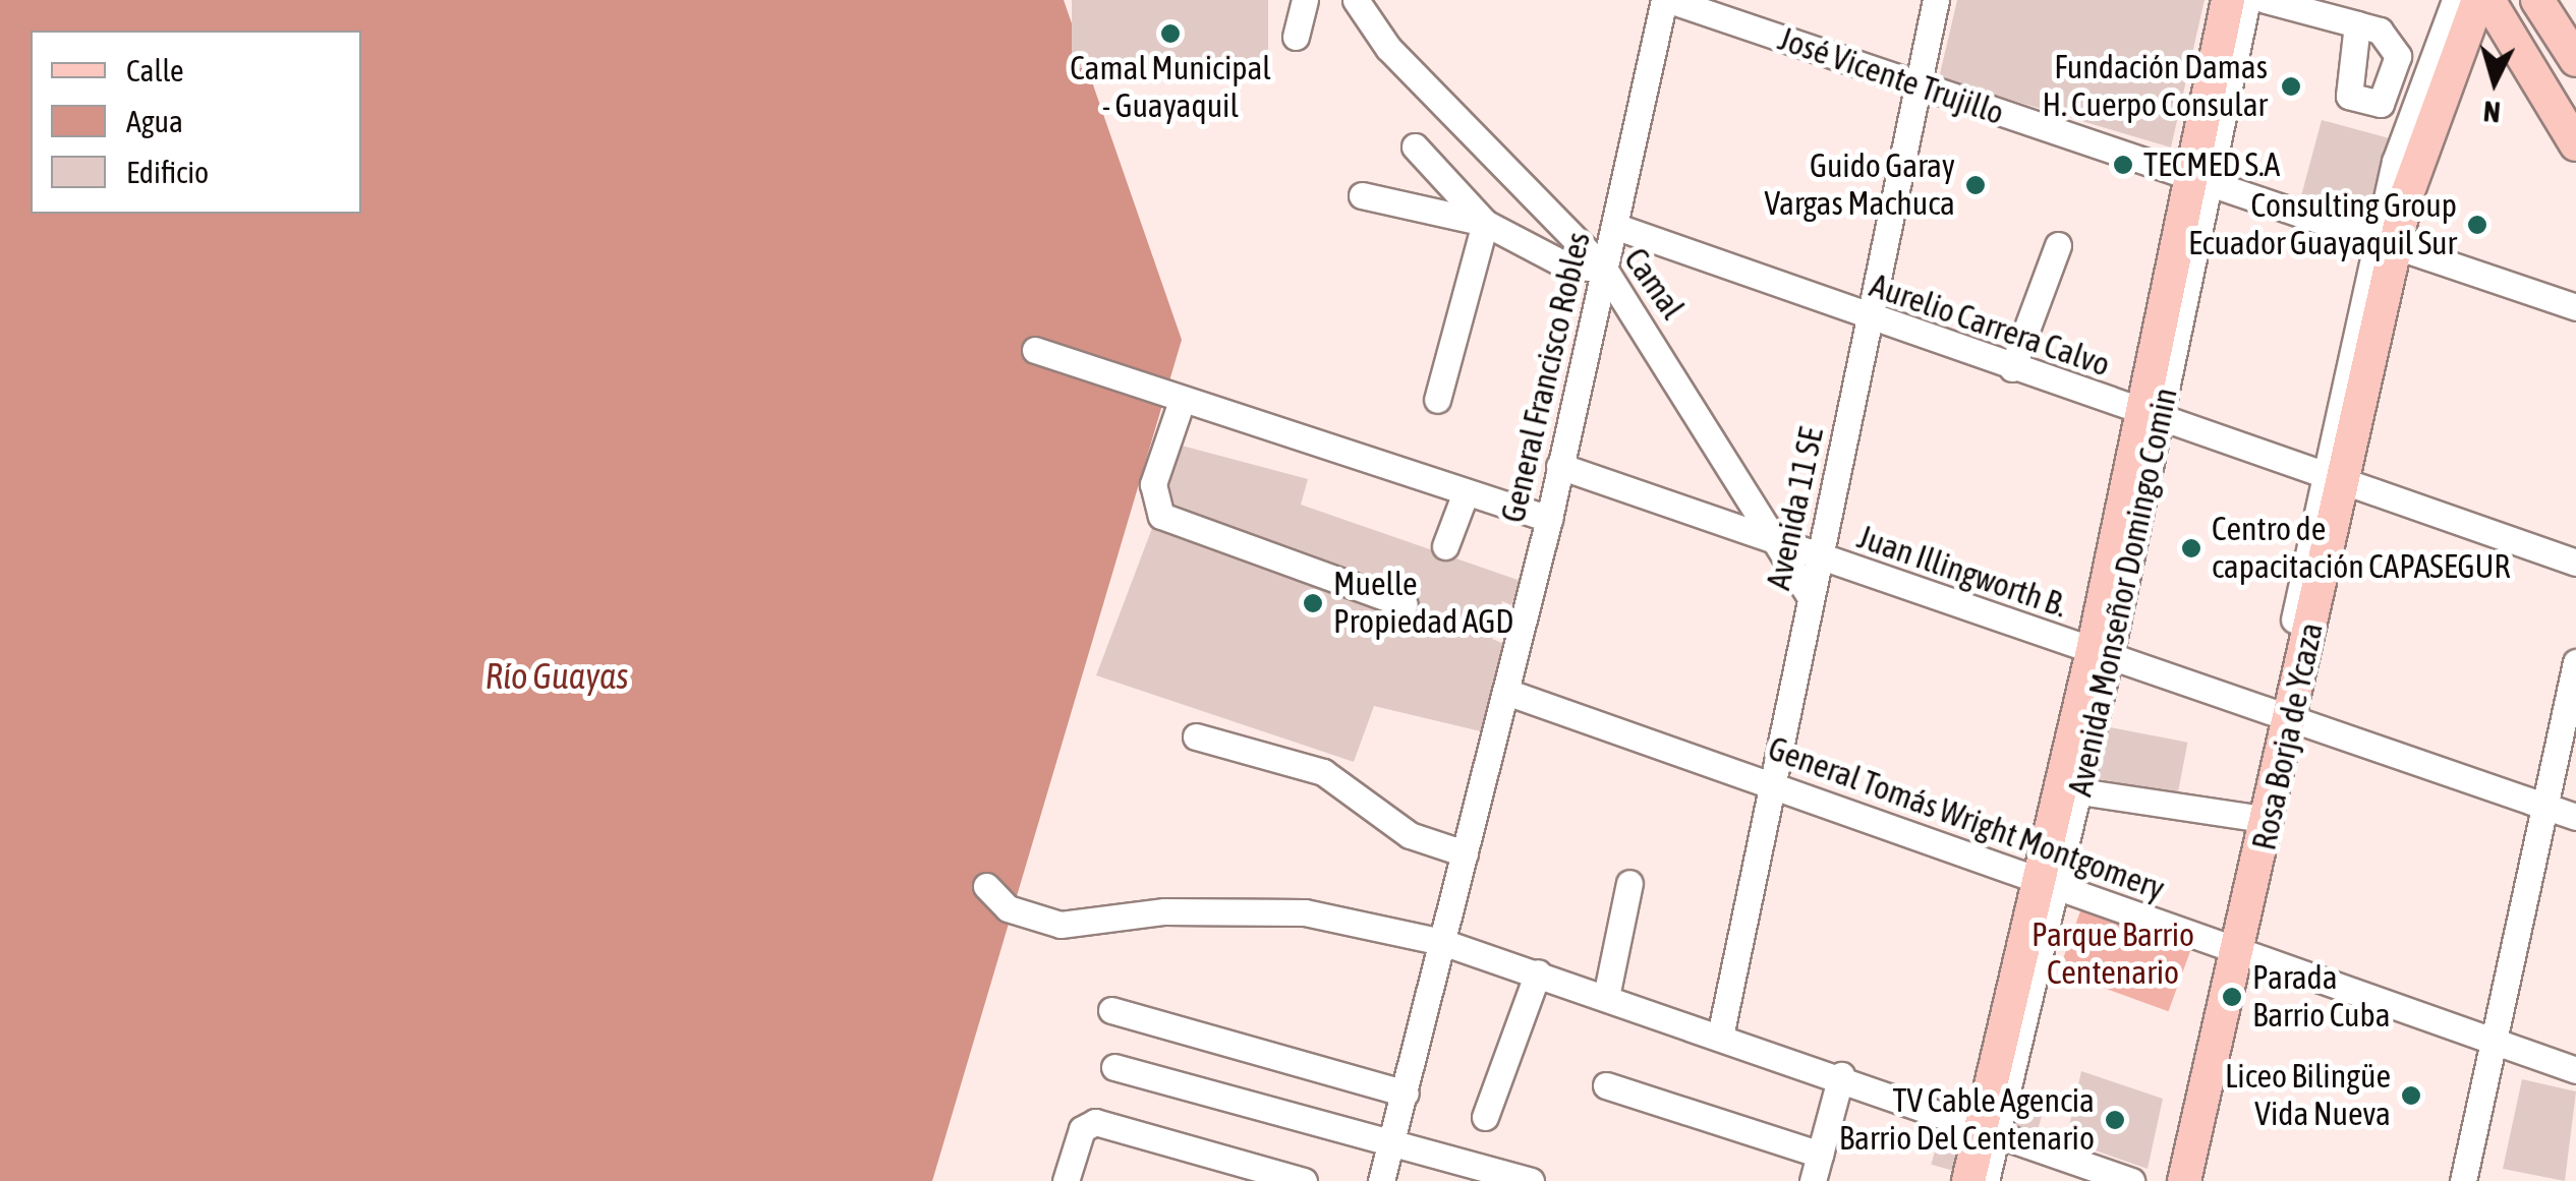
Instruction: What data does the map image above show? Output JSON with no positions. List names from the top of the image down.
{
  "streets": {
    "main road": ["Avenida Monseñor Domingo Comin", "Rosa Borja de Ycaza"],
    "street": [
      "José Vicente Trujillo",
      "Camal",
      "Aurelio Carrera Calvo",
      "General Francisco Robles",
      "Avenida 11 SE",
      "Juan Illingworth B.",
      "General Tomás Wright Montgomery"
    ]
  },
  "crossings": [
    ["José Vicente Trujillo", "General Francisco Robles"],
    ["José Vicente Trujillo", "Avenida 11 SE"],
    ["José Vicente Trujillo", "Avenida Monseñor Domingo Comin"],
    ["José Vicente Trujillo", "Rosa Borja de Ycaza"],
    ["Camal", "General Francisco Robles"],
    ["Camal", "Avenida 11 SE"],
    ["Camal", "Juan Illingworth B."],
    ["Aurelio Carrera Calvo", "General Francisco Robles"],
    ["Aurelio Carrera Calvo", "Avenida 11 SE"],
    ["Aurelio Carrera Calvo", "Avenida Monseñor Domingo Comin"],
    ["Aurelio Carrera Calvo", "Rosa Borja de Ycaza"],
    ["General Francisco Robles", "Juan Illingworth B."],
    ["General Francisco Robles", "General Tomás Wright Montgomery"],
    ["Avenida 11 SE", "Juan Illingworth B."],
    ["Avenida 11 SE", "General Tomás Wright Montgomery"],
    ["Juan Illingworth B.", "Avenida Monseñor Domingo Comin"],
    ["Juan Illingworth B.", "Rosa Borja de Ycaza"],
    ["Avenida Monseñor Domingo Comin", "General Tomás Wright Montgomery"],
    ["Rosa Borja de Ycaza", "General Tomás Wright Montgomery"]
  ],
  "water": ["Río Guayas"],
  "parks": ["Parque Barrio Centenario"],
  "places": [
    "Camal Municipal - Guayaquil",
    "Fundación Damas H. Cuerpo Consular",
    "TECMED S.A",
    "Guido Garay Vargas Machuca",
    "Consulting Group Ecuador Guayaquil Sur",
    "Centro de capacitación CAPASEGUR",
    "Muelle Propiedad AGD",
    "Parada Barrio Cuba",
    "Liceo Bilingüe Vida Nueva",
    "TV Cable Agencia Barrio Del Centenario"
  ],
  "legend": ["Calle", "Agua", "Edificio"],
  "north": "bottom"
}
